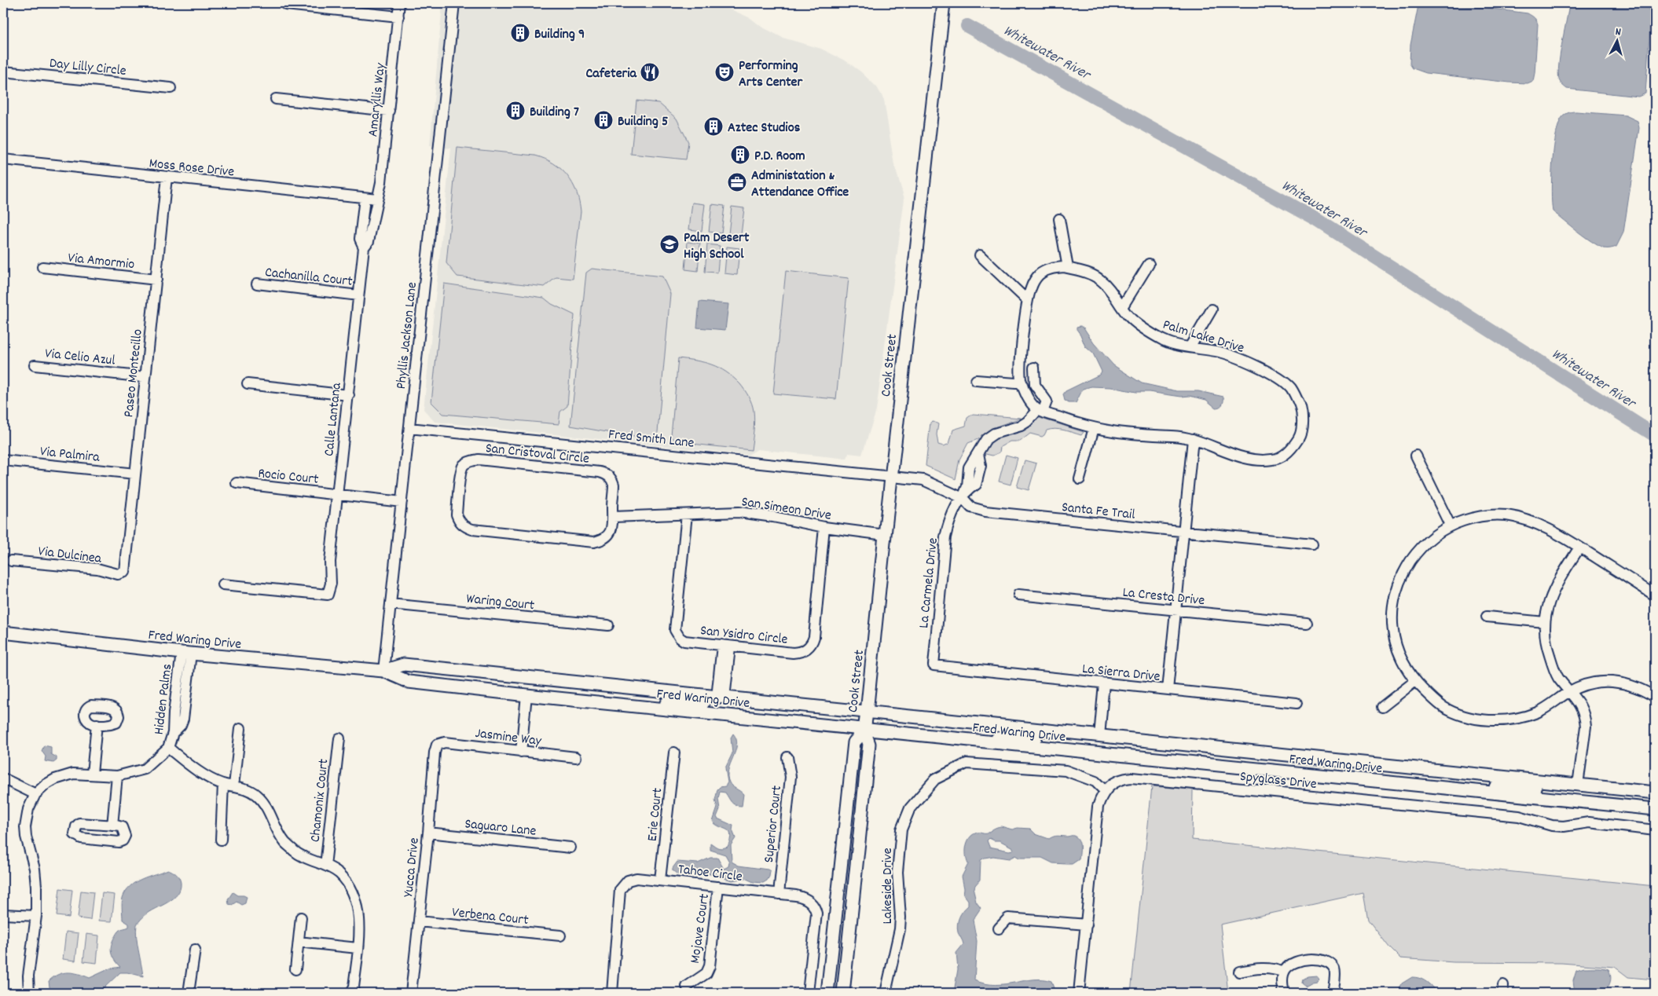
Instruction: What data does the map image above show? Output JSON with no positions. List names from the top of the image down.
{
  "streets": {
    "main road": ["Cook Street", "Fred Waring Drive"],
    "street": [
      "Day Lilly Circle",
      "Amaryllis Way",
      "Moss Rose Drive",
      "Via Amormio",
      "Cachanilla Court",
      "Phyllis Jackson Lane",
      "Palm Lake Drive",
      "Via Celio Azul",
      "Paseo Montecillo",
      "Calle Lantana",
      "Fred Smith Lane",
      "San Cristoval Circle",
      "Via Palmira",
      "Rocio Court",
      "San Simeon Drive",
      "Santa Fe Trail",
      "Via Dulcinea",
      "La Carmela Drive",
      "La Cresta Drive",
      "Waring Court",
      "San Ysidro Circle",
      "La Sierra Drive",
      "Hidden Palms",
      "Jasmine Way",
      "Spyglass Drive",
      "Chamonix Court",
      "Erie Court",
      "Superior Court",
      "Saguaro Lane",
      "Yucca Drive",
      "Tahoe Circle",
      "Lakeside Drive",
      "Verbena Court",
      "Mojave Court"
    ]
  },
  "crossings": [
    ["Amaryllis Way", "Moss Rose Drive"],
    ["Amaryllis Way", "Calle Lantana"],
    ["Moss Rose Drive", "Paseo Montecillo"],
    ["Moss Rose Drive", "Calle Lantana"],
    ["Via Amormio", "Paseo Montecillo"],
    ["Cachanilla Court", "Calle Lantana"],
    ["Phyllis Jackson Lane", "Fred Smith Lane"],
    ["Phyllis Jackson Lane", "Rocio Court"],
    ["Phyllis Jackson Lane", "Waring Court"],
    ["Phyllis Jackson Lane", "Fred Waring Drive"],
    ["Palm Lake Drive", "La Carmela Drive"],
    ["Via Celio Azul", "Paseo Montecillo"],
    ["Cook Street", "Fred Smith Lane"],
    ["Cook Street", "San Simeon Drive"],
    ["Cook Street", "Santa Fe Trail"],
    ["Cook Street", "Fred Waring Drive"],
    ["Paseo Montecillo", "Via Palmira"],
    ["Paseo Montecillo", "Via Dulcinea"],
    ["Calle Lantana", "Rocio Court"],
    ["Fred Smith Lane", "Santa Fe Trail"],
    ["San Cristoval Circle", "San Simeon Drive"],
    ["San Simeon Drive", "San Ysidro Circle"],
    ["Santa Fe Trail", "La Carmela Drive"],
    ["La Carmela Drive", "La Sierra Drive"],
    ["Fred Waring Drive", "Hidden Palms"],
    ["Jasmine Way", "Yucca Drive"],
    ["Spyglass Drive", "Lakeside Drive"],
    ["Erie Court", "Tahoe Circle"],
    ["Superior Court", "Tahoe Circle"],
    ["Saguaro Lane", "Yucca Drive"],
    ["Yucca Drive", "Verbena Court"],
    ["Tahoe Circle", "Mojave Court"]
  ],
  "water": ["Whitewater River"],
  "places": {
    "building": [
      "Building 9",
      "Building 7",
      "Building 5",
      "Aztec Studios",
      "P.D. Room"
    ],
    "restaurant": ["Cafeteria"],
    "theatre": ["Performing Arts Center"],
    "office": ["Administation & Attendance Office"],
    "school or university": ["Palm Desert High School"]
  },
  "north": "top"
}
